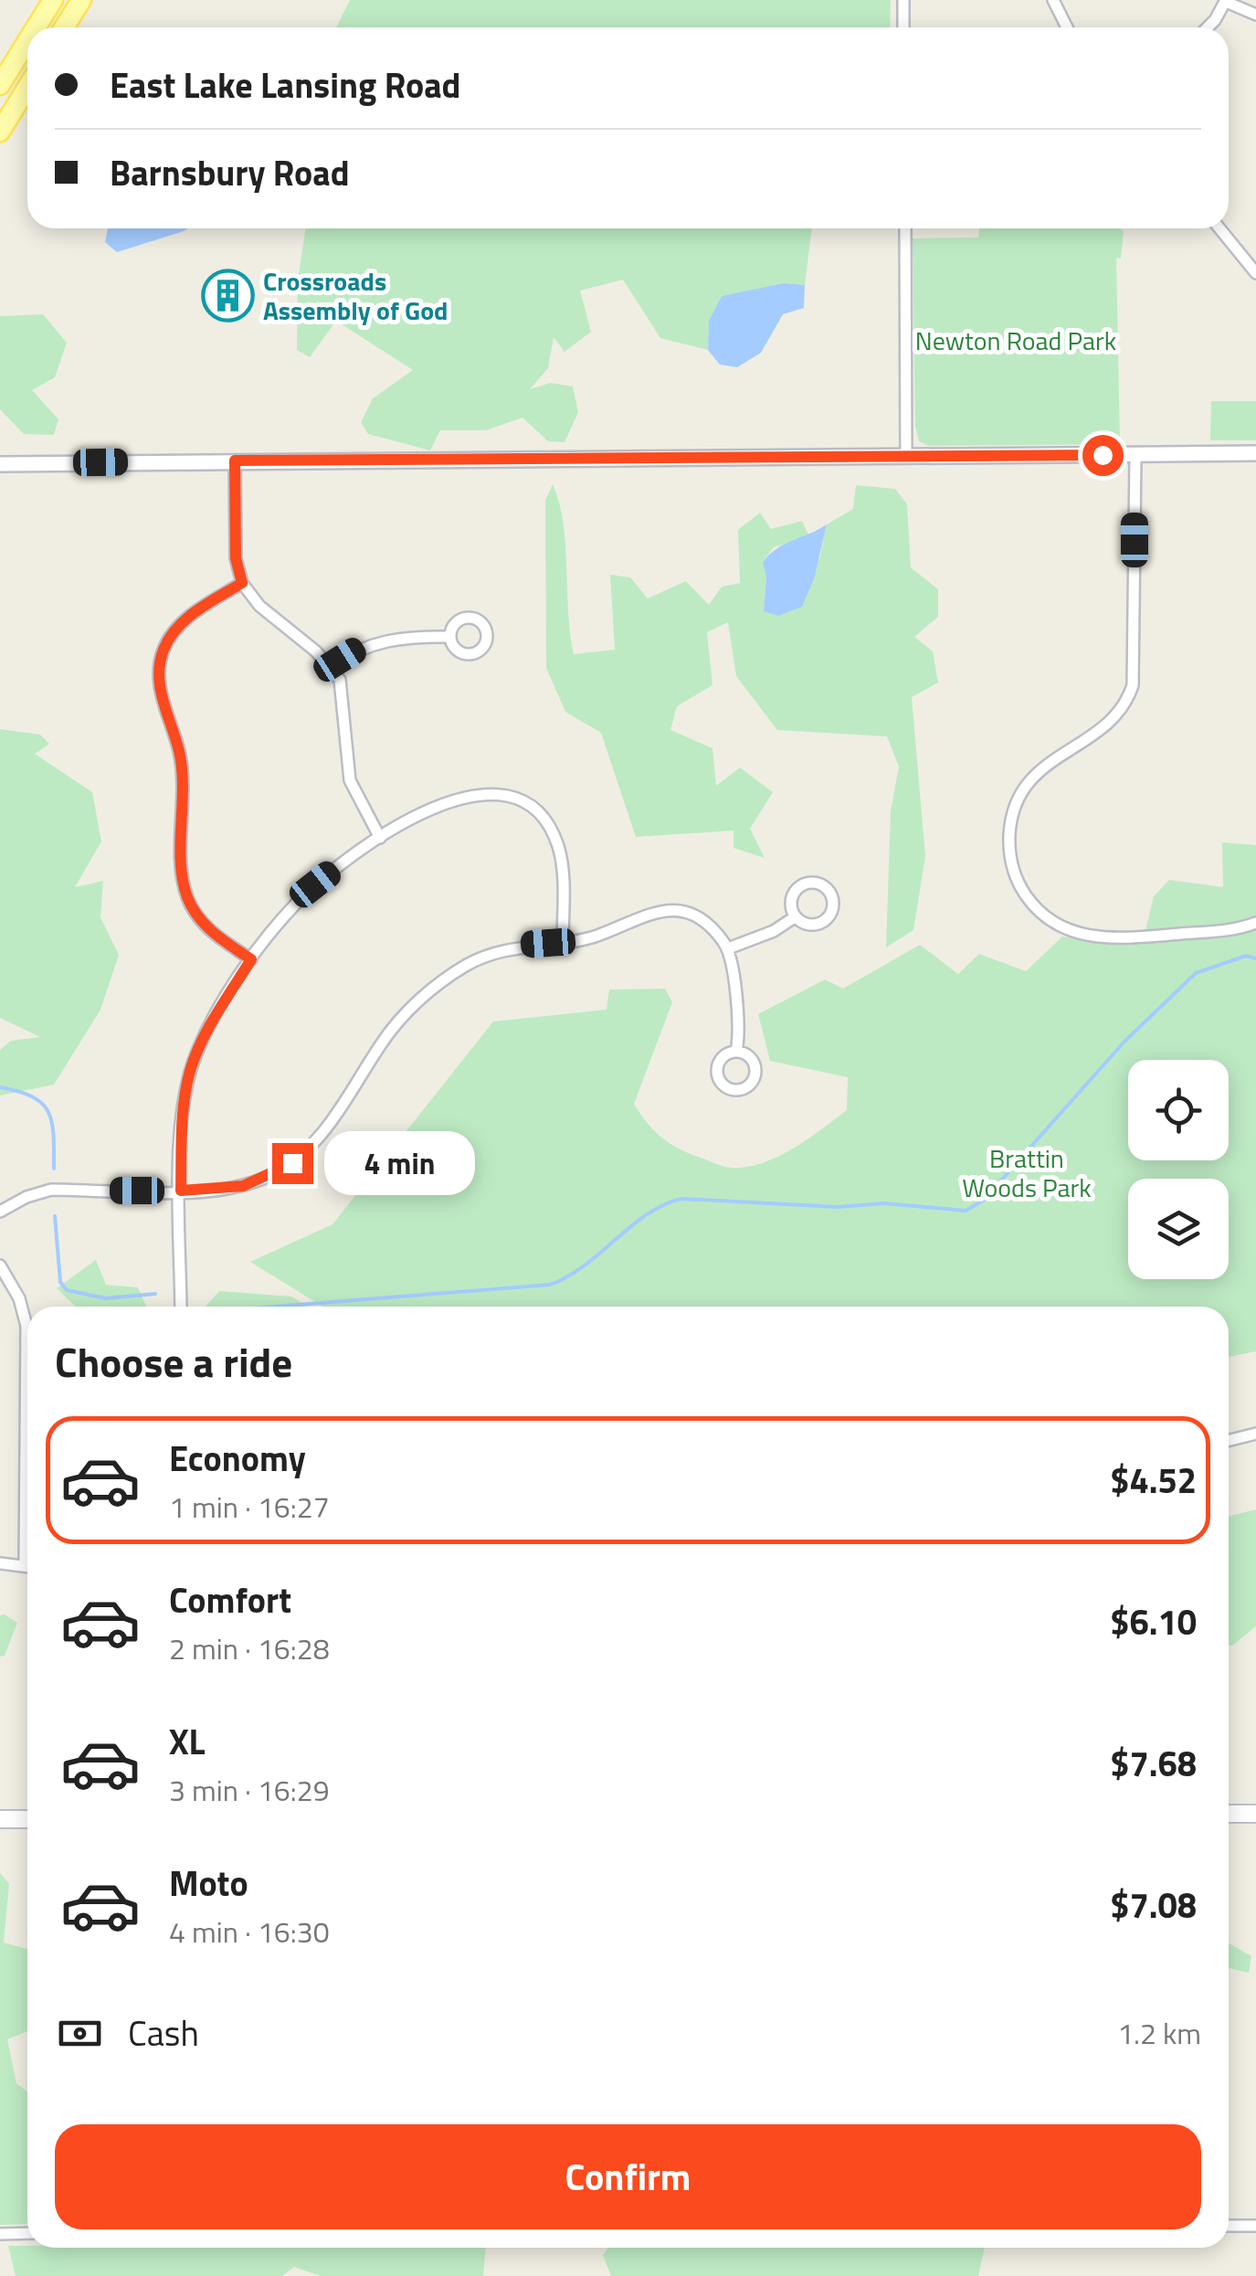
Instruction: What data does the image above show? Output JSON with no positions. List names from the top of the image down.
{
  "parks": ["Newton Road Park", "Brattin Woods Park"],
  "places": {
    "building": ["Crossroads Assembly of God"]
  },
  "page": {
    "banner": ["East Lake Lansing Road", "Barnsbury Road"],
    "bubble": "4 min",
    "heading": "Choose a ride",
    "list": [
      {
        "name": "Economy",
        "note": "1 min · 16:27",
        "value": "$4.52"
      },
      {
        "name": "Comfort",
        "note": "2 min · 16:28",
        "value": "$6.10"
      },
      {
        "name": "XL",
        "note": "3 min · 16:29",
        "value": "$7.68"
      },
      {
        "name": "Moto",
        "note": "4 min · 16:30",
        "value": "$7.08"
      }
    ],
    "pay": ["Cash", "1.2 km"],
    "buttons": "Confirm"
  }
}
